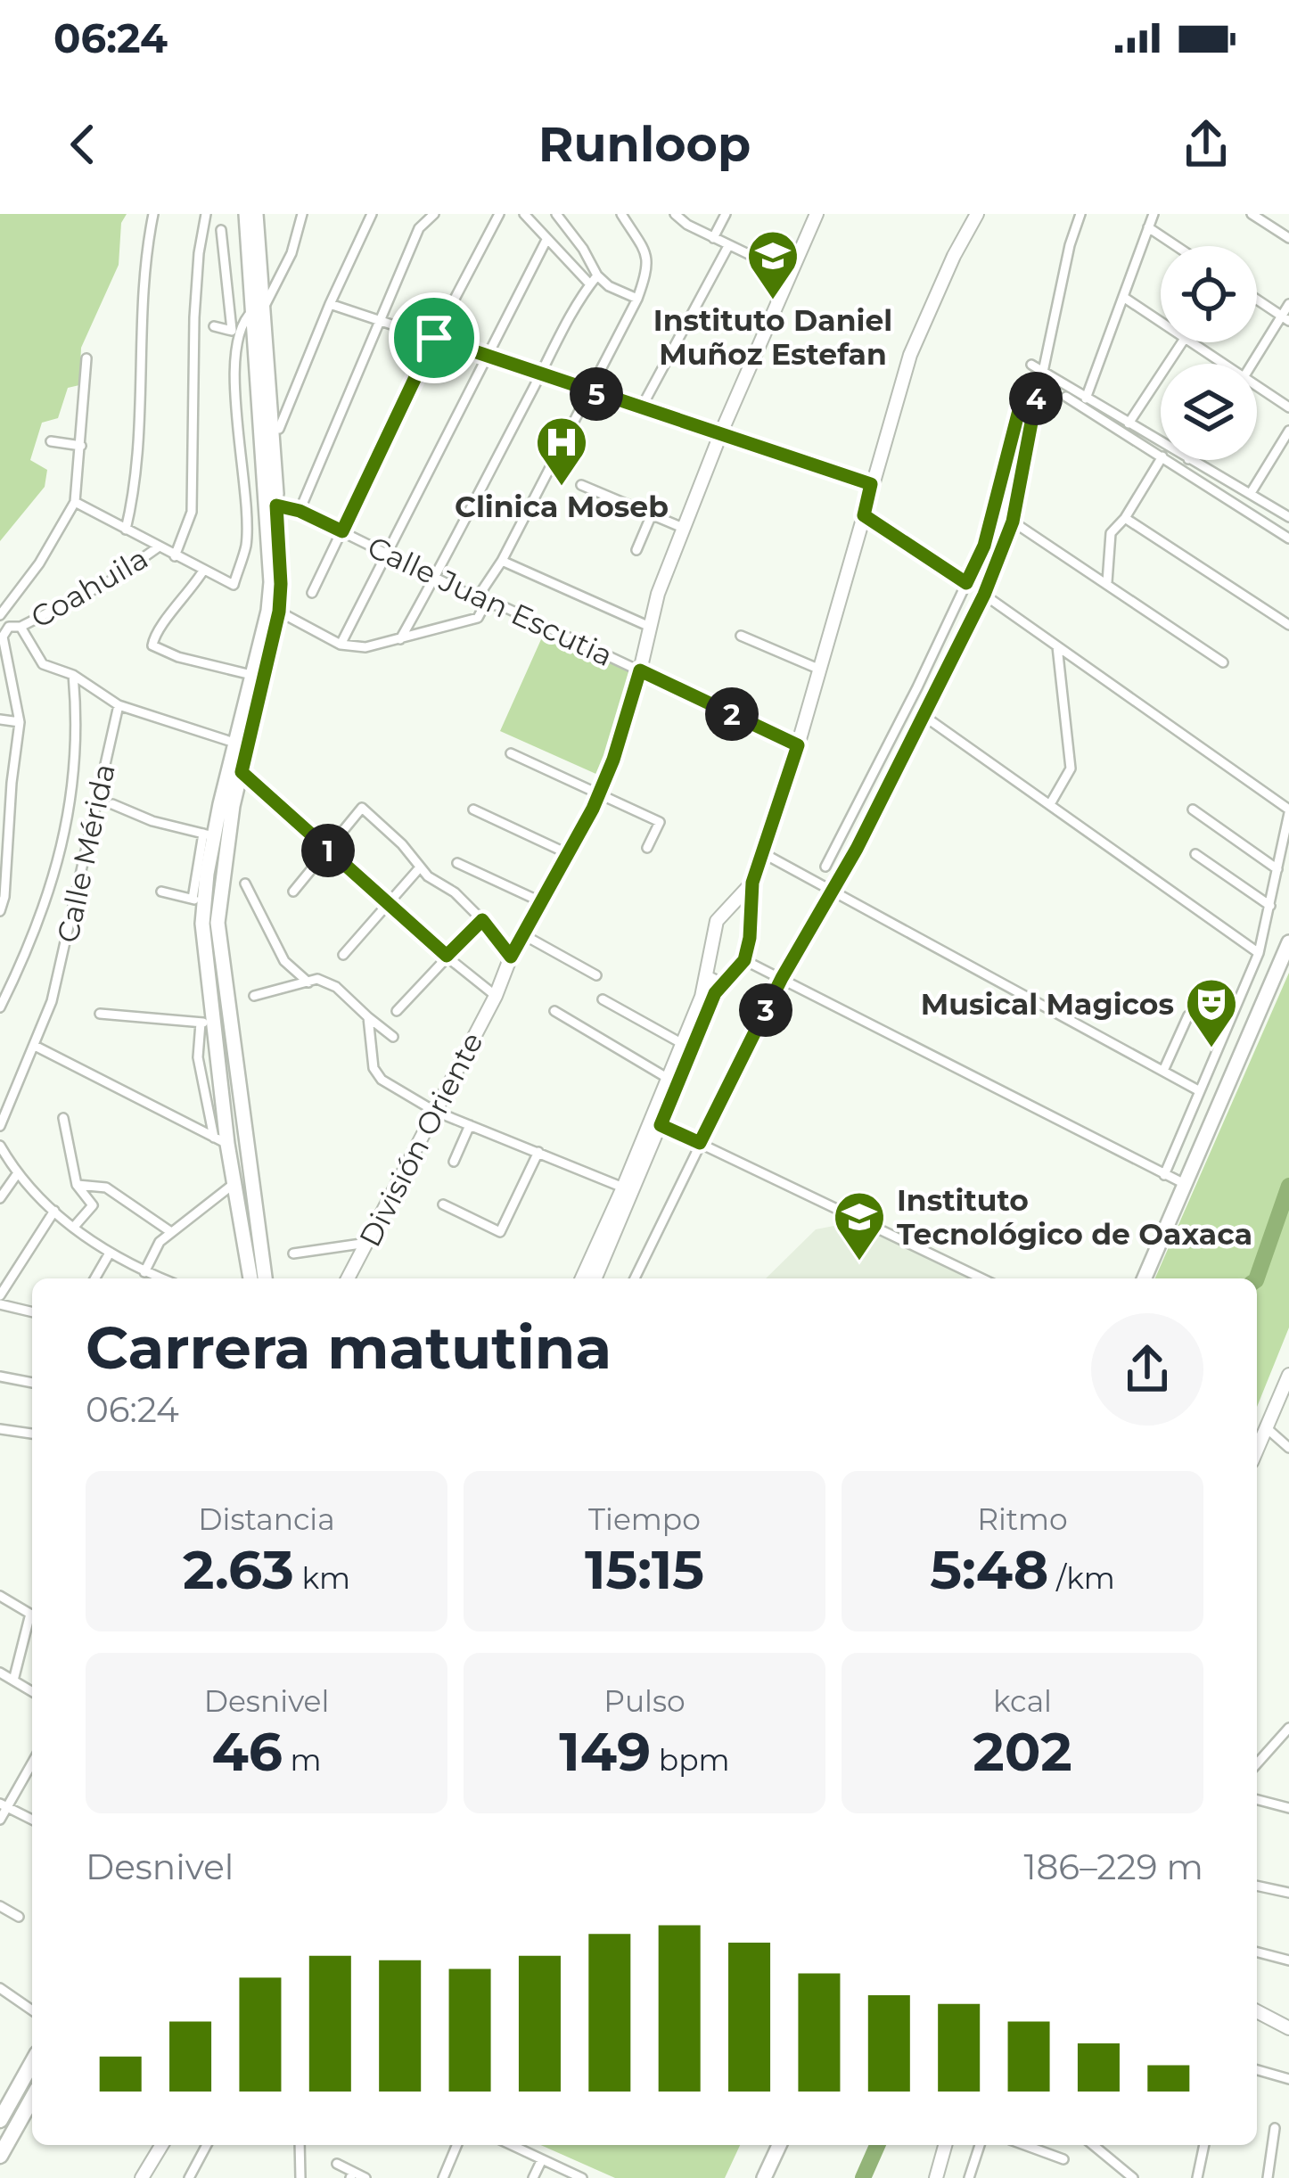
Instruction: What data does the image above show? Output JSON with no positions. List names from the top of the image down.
{
  "streets": {
    "main road": ["División Oriente"],
    "street": ["Coahuila", "Calle Juan Escutia", "Calle Mérida"]
  },
  "crossings": [
    ["Calle Juan Escutia", "División Oriente"]
  ],
  "places": {
    "school or university": ["Instituto Daniel Muñoz Estefan", "Instituto Tecnológico de Oaxaca"],
    "hospital": ["Clinica Moseb"],
    "theatre": ["Musical Magicos"]
  },
  "page": {
    "status": "06:24",
    "header": "Runloop",
    "pins": [
      "5",
      "4",
      "2",
      "1",
      "3"
    ],
    "heading": ["Carrera matutina", "06:24"],
    "stats": [
      ["Distancia", "2.63 km"],
      ["Tiempo", "15:15"],
      ["Ritmo", "5:48 /km"],
      ["Desnivel", "46 m"],
      ["Pulso", "149 bpm"],
      ["kcal", "202"]
    ],
    "chart": ["Desnivel", "186–229 m"]
  }
}
